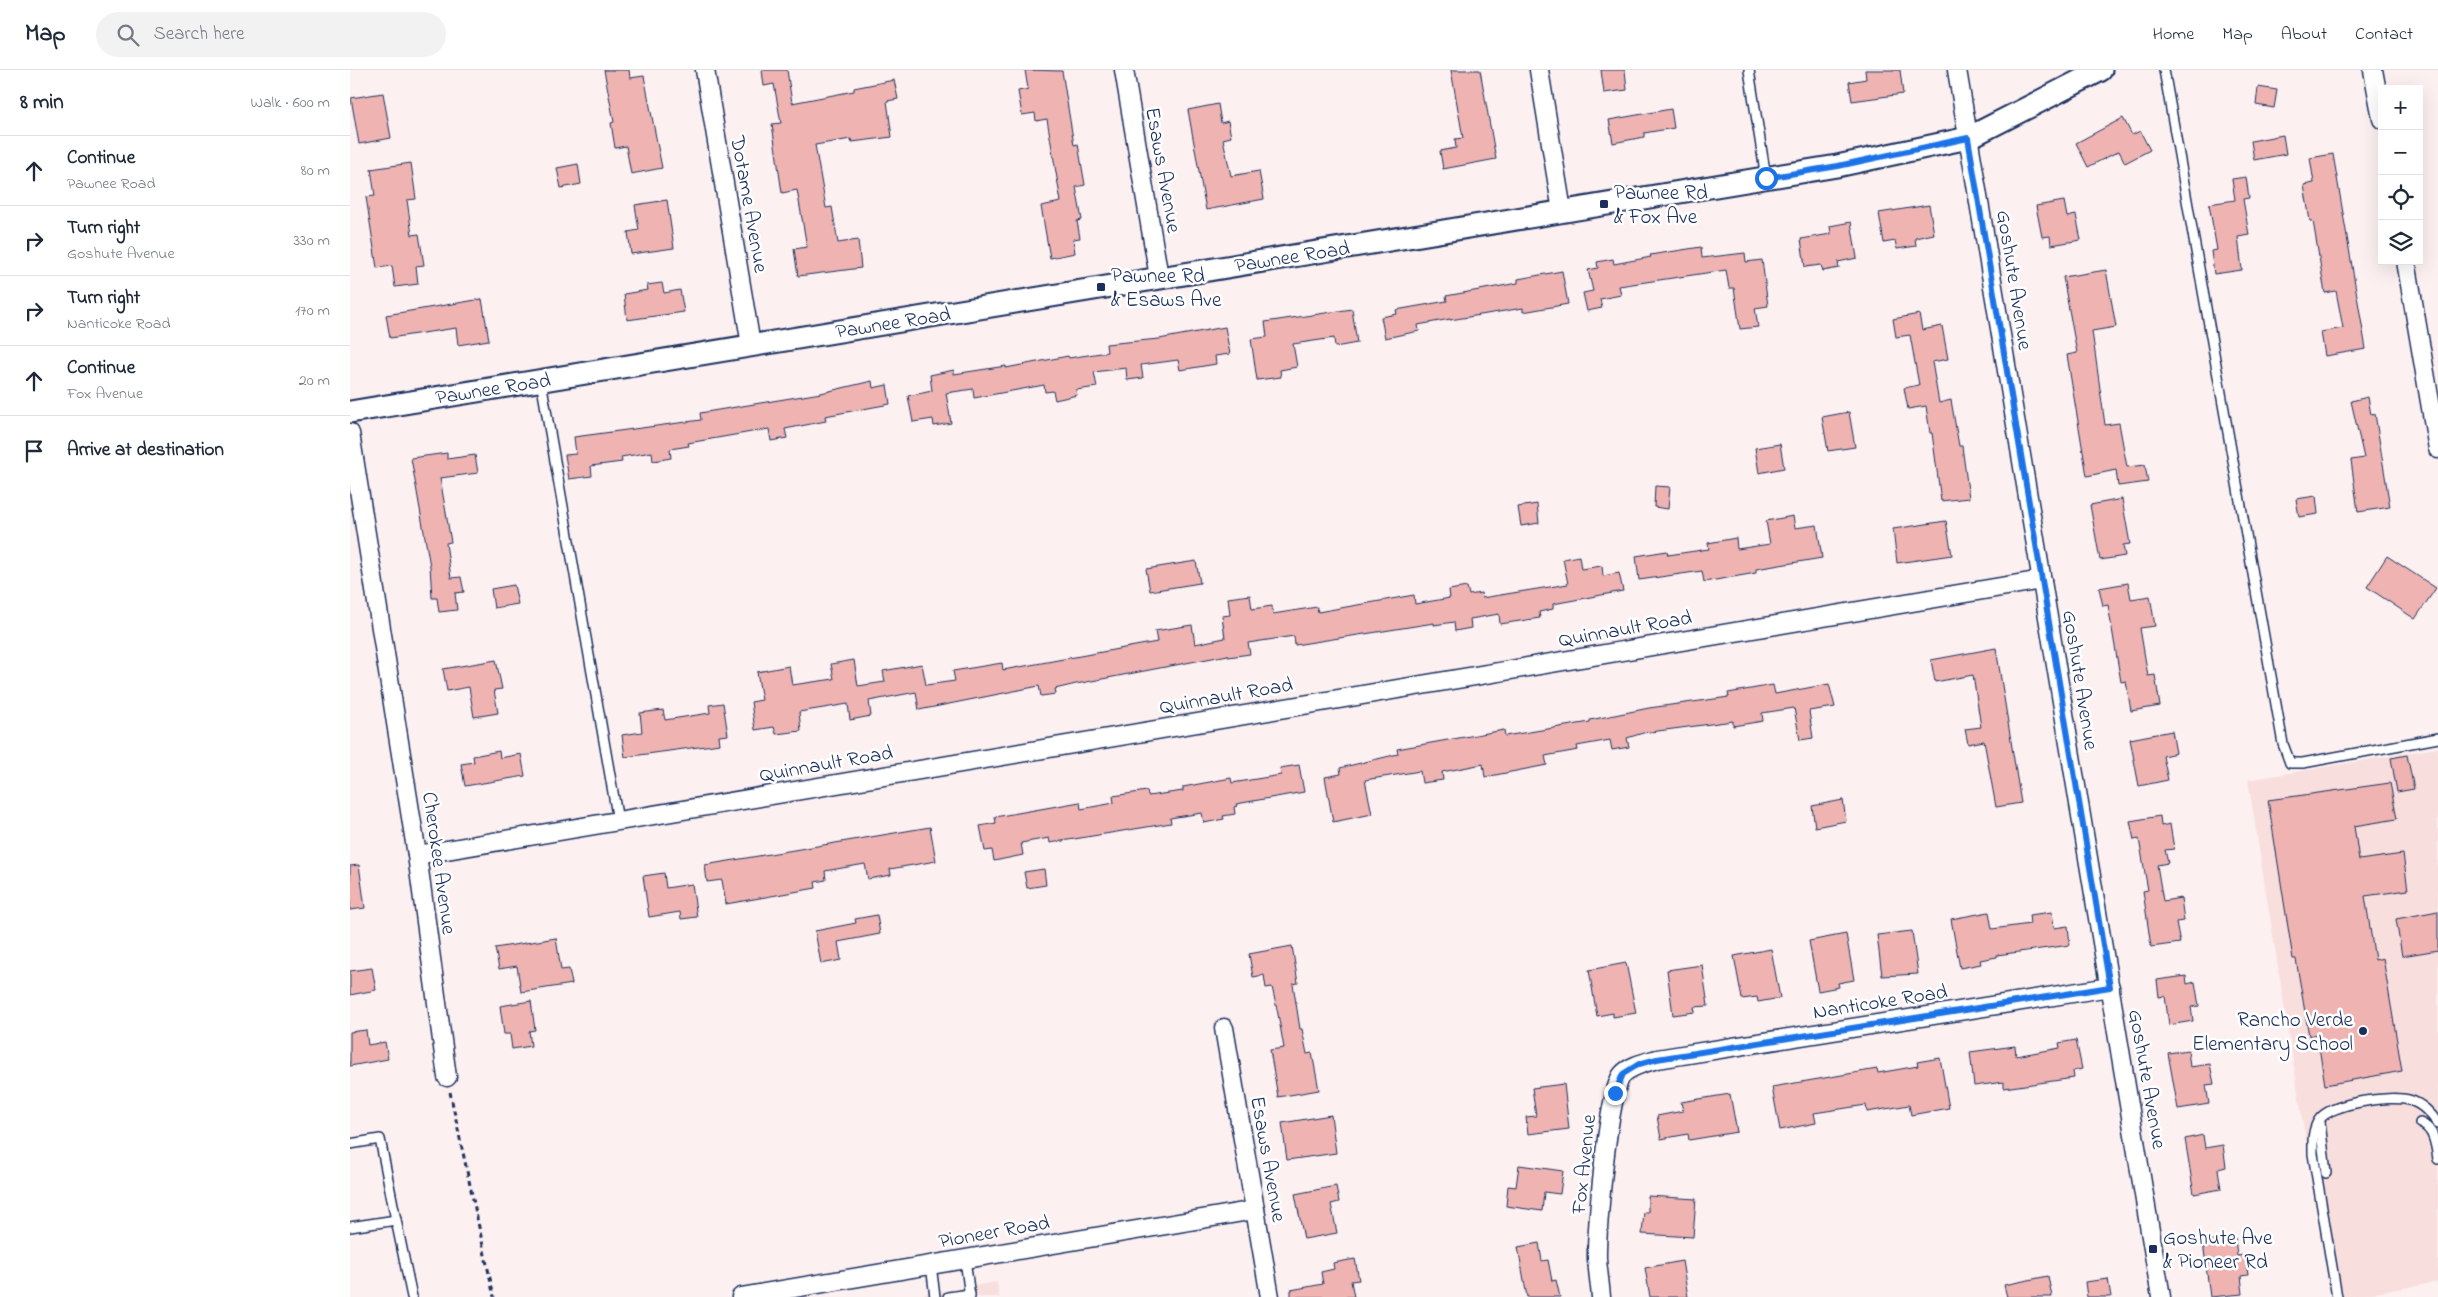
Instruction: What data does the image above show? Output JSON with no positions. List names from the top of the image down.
{
  "streets": {
    "street": [
      "Esaws Avenue",
      "Dotame Avenue",
      "Pawnee Road",
      "Goshute Avenue",
      "Quinnault Road",
      "Cherokee Avenue",
      "Nanticoke Road",
      "Fox Avenue",
      "Pioneer Road"
    ]
  },
  "crossings": [
    ["Esaws Avenue", "Pawnee Road"],
    ["Esaws Avenue", "Pioneer Road"],
    ["Dotame Avenue", "Pawnee Road"],
    ["Pawnee Road", "Goshute Avenue"],
    ["Goshute Avenue", "Quinnault Road"],
    ["Goshute Avenue", "Nanticoke Road"],
    ["Quinnault Road", "Cherokee Avenue"],
    ["Nanticoke Road", "Fox Avenue"]
  ],
  "places": {
    "transit": ["Pawnee Rd & Fox Ave", "Pawnee Rd & Esaws Ave", "Goshute Ave & Pioneer Rd"],
    "other": ["Rancho Verde Elementary School"]
  },
  "page": {
    "header": "Map",
    "search": "Search here",
    "nav": [
      "Home",
      "Map",
      "About",
      "Contact"
    ],
    "heading": ["8 min", "Walk · 600 m"],
    "map_buttons": ["+", "−"],
    "list": [
      ["Continue", "Pawnee Road", "80 m"],
      ["Turn right", "Goshute Avenue", "330 m"],
      ["Turn right", "Nanticoke Road", "170 m"],
      ["Continue", "Fox Avenue", "20 m"],
      "Arrive at destination"
    ]
  }
}
